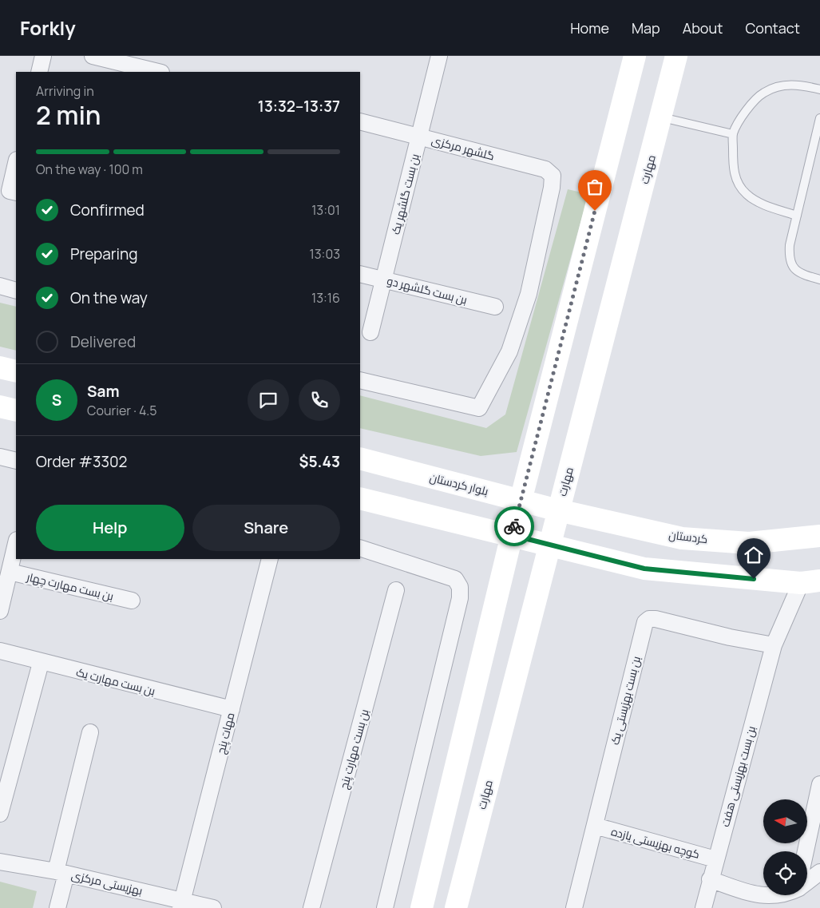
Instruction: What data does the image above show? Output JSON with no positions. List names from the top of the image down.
{
  "streets": {
    "main road": ["مهارت", "بلوار کردستان", "کردستان"],
    "street": [
      "گلشهر مرکزی",
      "بن بست گلشهر یک",
      "بن بست گلشهر دو",
      "بن بست مهارت چهار",
      "بن بست مهارت یک",
      "بن بست بهزیستی یک",
      "مهات پنج",
      "بن بست مهارت پنج",
      "بن بست بهزیستی هفت",
      "کوچه بهزیستی یازده",
      "بهزیستی مرکزی"
    ]
  },
  "crossings": [
    ["گلشهر مرکزی", "بن بست گلشهر یک"],
    ["مهارت", "بلوار کردستان"],
    ["مهارت", "کردستان"],
    ["بن بست گلشهر یک", "بن بست گلشهر دو"],
    ["بلوار کردستان", "کردستان"],
    ["بن بست مهارت یک", "مهات پنج"],
    ["بن بست بهزیستی یک", "بن بست بهزیستی هفت"],
    ["بن بست بهزیستی یک", "کوچه بهزیستی یازده"],
    ["مهات پنج", "بهزیستی مرکزی"],
    ["بن بست بهزیستی هفت", "کوچه بهزیستی یازده"]
  ],
  "north": "left",
  "page": {
    "header": "Forkly",
    "nav": [
      "Home",
      "Map",
      "About",
      "Contact"
    ],
    "heading": ["2 min", "Arriving in", "13:32–13:37"],
    "panel": [
      "Sam",
      "Courier · 4.5",
      "Order #3302",
      "$5.43"
    ],
    "bar": "On the way · 100 m",
    "list": [
      ["Confirmed", "13:01"],
      ["Preparing", "13:03"],
      ["On the way", "13:16"],
      "Delivered"
    ],
    "round": "S",
    "buttons": ["Help", "Share"]
  }
}
